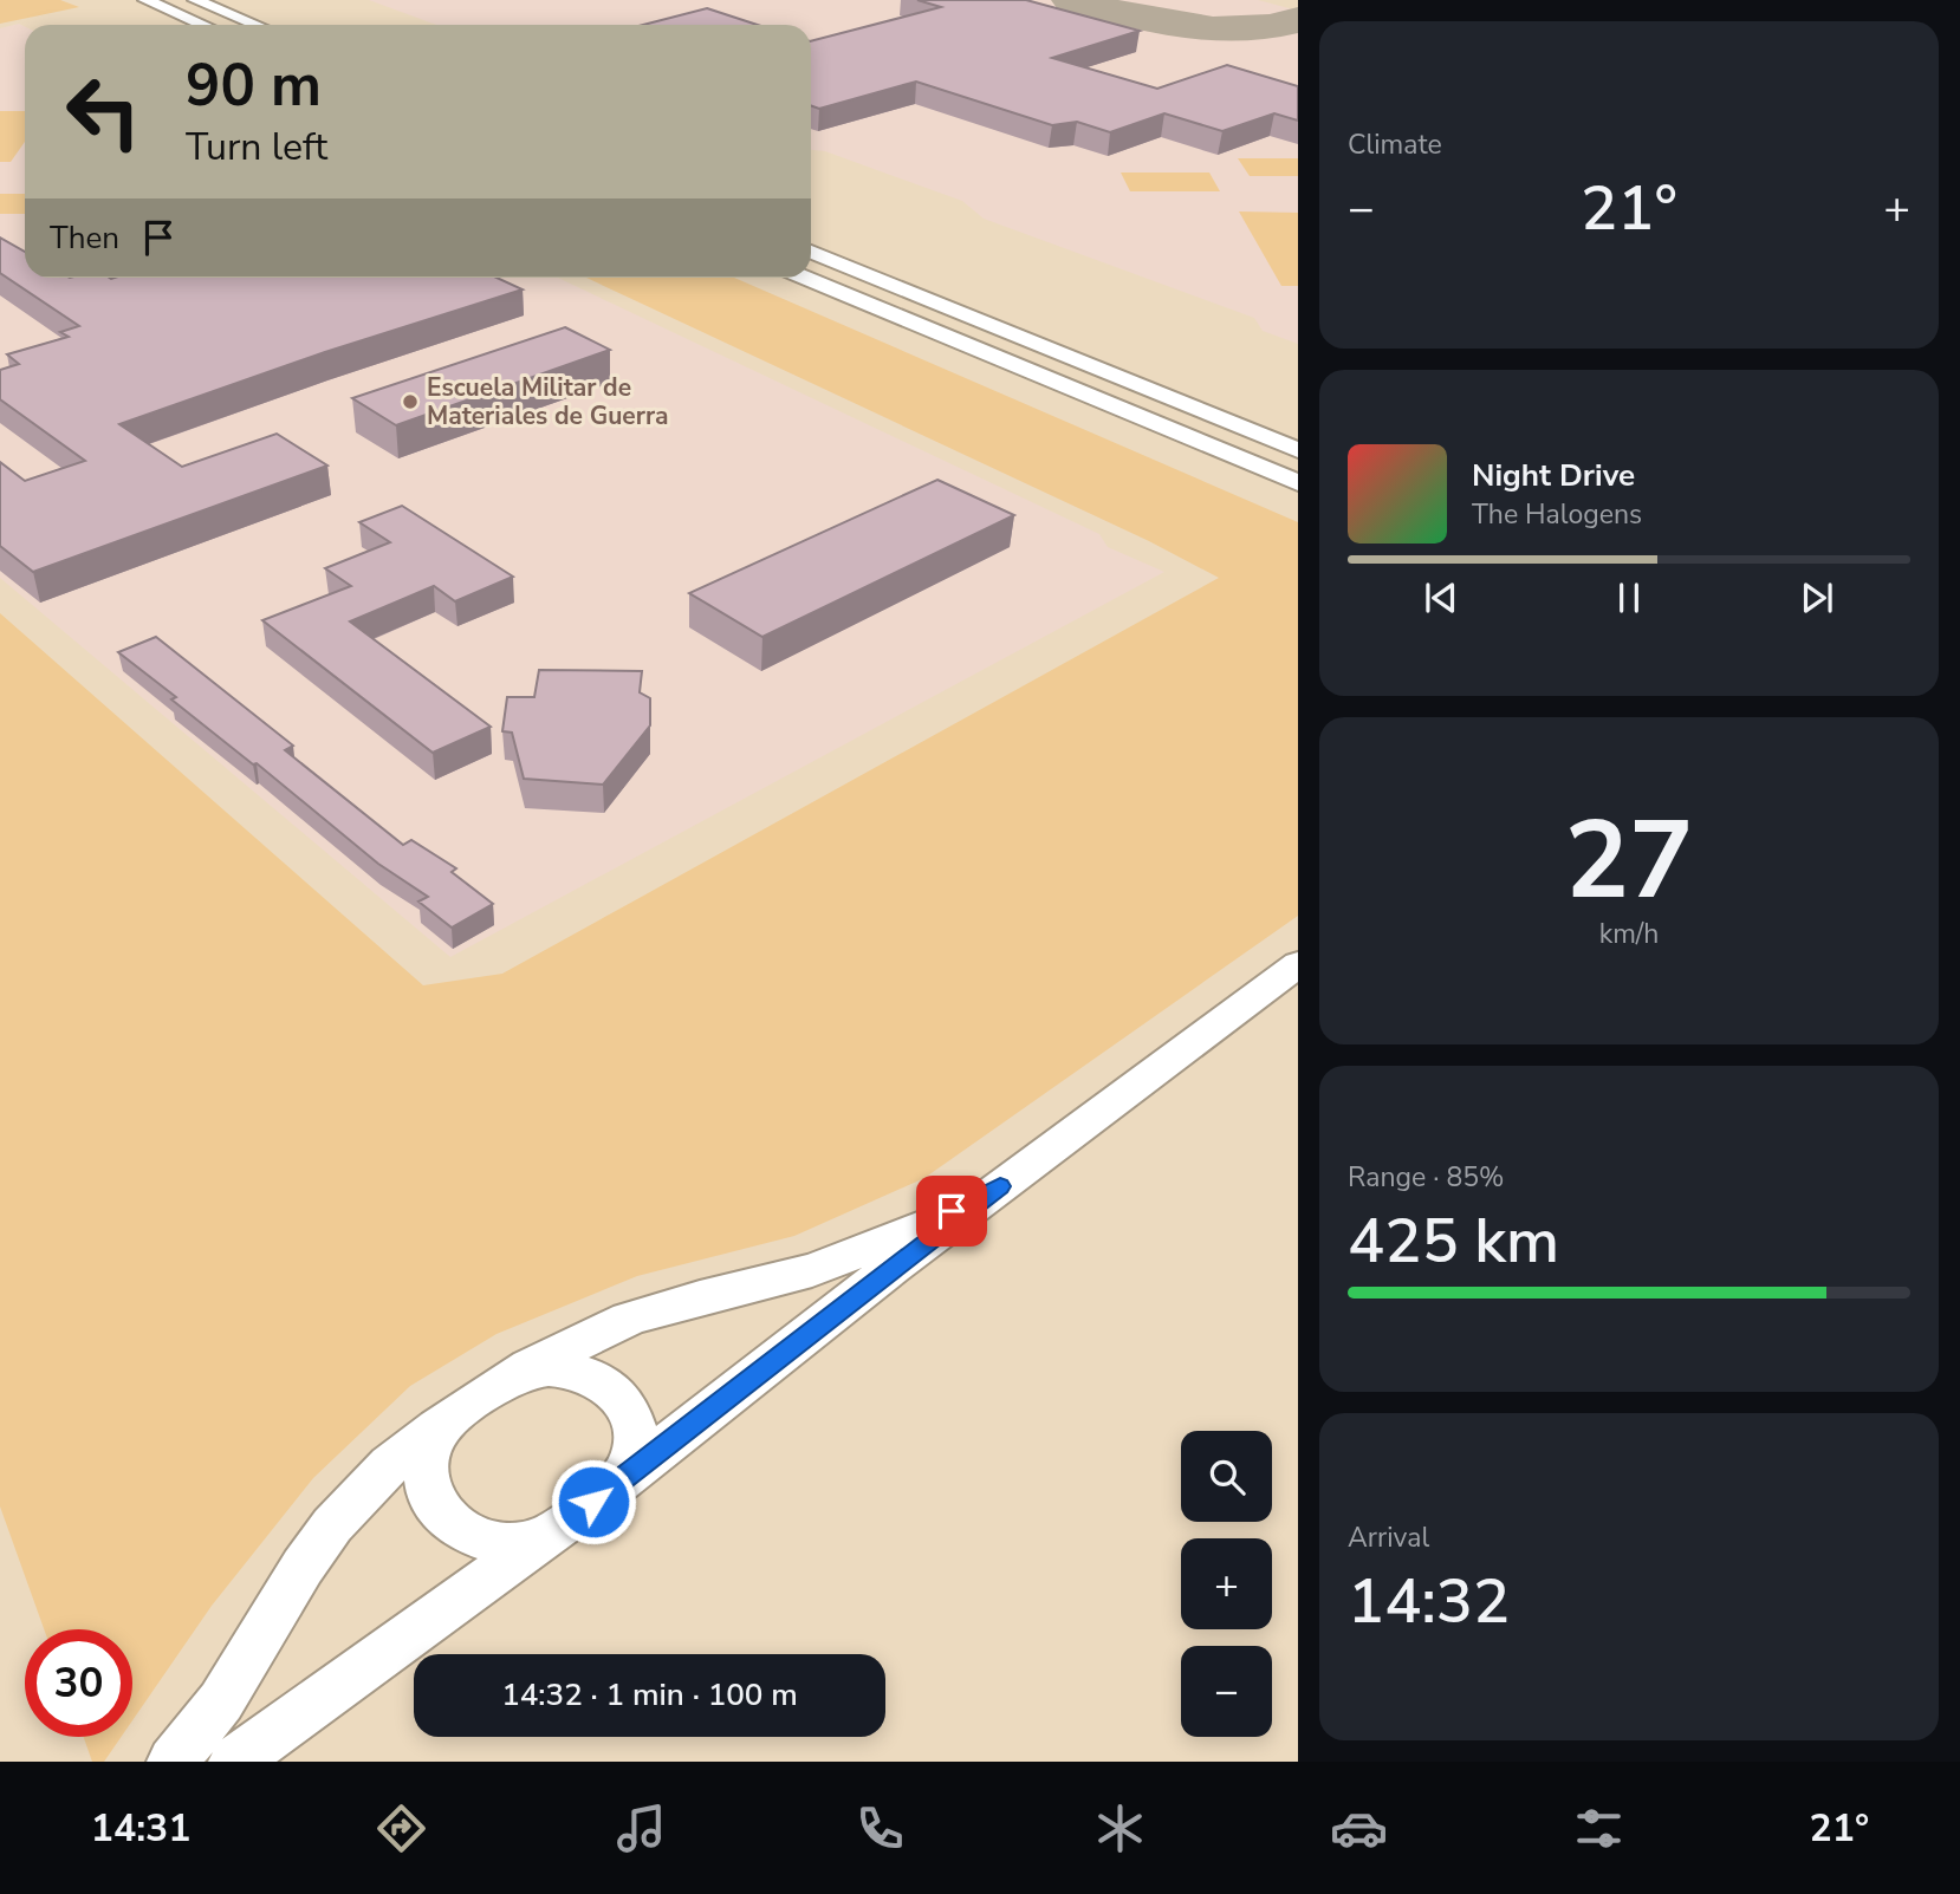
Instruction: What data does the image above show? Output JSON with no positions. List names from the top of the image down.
{
  "places": ["Escuela Militar de Materiales de Guerra"],
  "page": {
    "tile": [
      "Climate",
      ["27", "km/h"],
      ["Range · 85%", "425 km"],
      ["Arrival", "14:32"]
    ],
    "turn": ["90 m", "Turn left"],
    "heat": ["−", "21°", "+"],
    "then": "Then",
    "song": ["Night Drive", "The Halogens"],
    "map_buttons": ["+", "−"],
    "limit": "30",
    "trip": "14:32 · 1 min · 100 m",
    "tabs": ["14:31", "21°"]
  }
}
